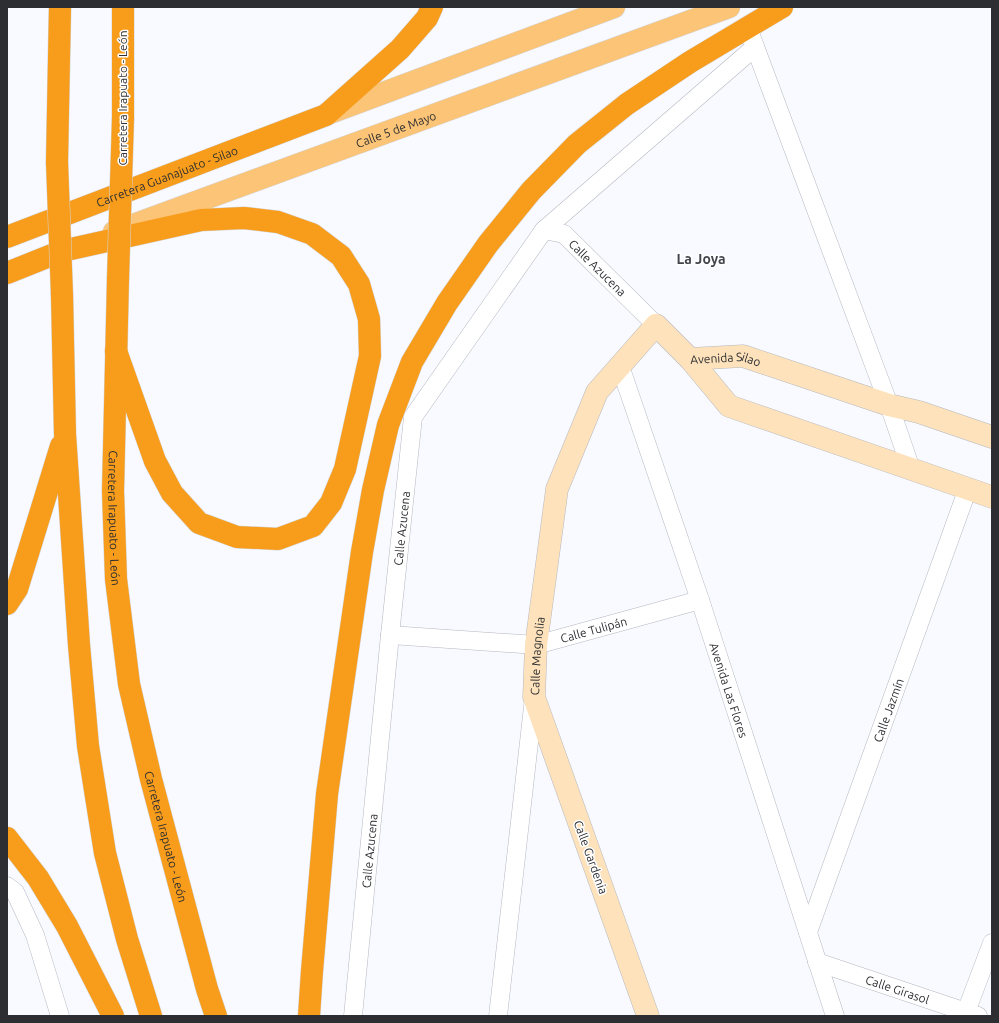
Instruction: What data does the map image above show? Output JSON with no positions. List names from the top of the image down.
{
  "streets": {
    "highway": ["Carretera Irapuato - León", "Carretera Guanajuato - Silao"],
    "main road": ["Calle 5 de Mayo"],
    "street": [
      "Calle Azucena",
      "Avenida Silao",
      "Calle Tulipán",
      "Calle Magnolia",
      "Avenida Las Flores",
      "Calle Jazmín",
      "Calle Gardenia",
      "Calle Girasol"
    ]
  },
  "crossings": [
    ["Calle Azucena", "Calle Tulipán"],
    ["Calle Azucena", "Calle Magnolia"],
    ["Avenida Silao", "Calle Jazmín"],
    ["Calle Tulipán", "Calle Magnolia"],
    ["Calle Tulipán", "Avenida Las Flores"],
    ["Calle Magnolia", "Avenida Las Flores"],
    ["Calle Magnolia", "Calle Gardenia"],
    ["Avenida Las Flores", "Calle Jazmín"],
    ["Avenida Las Flores", "Calle Girasol"]
  ],
  "districts": ["La Joya"]
}
